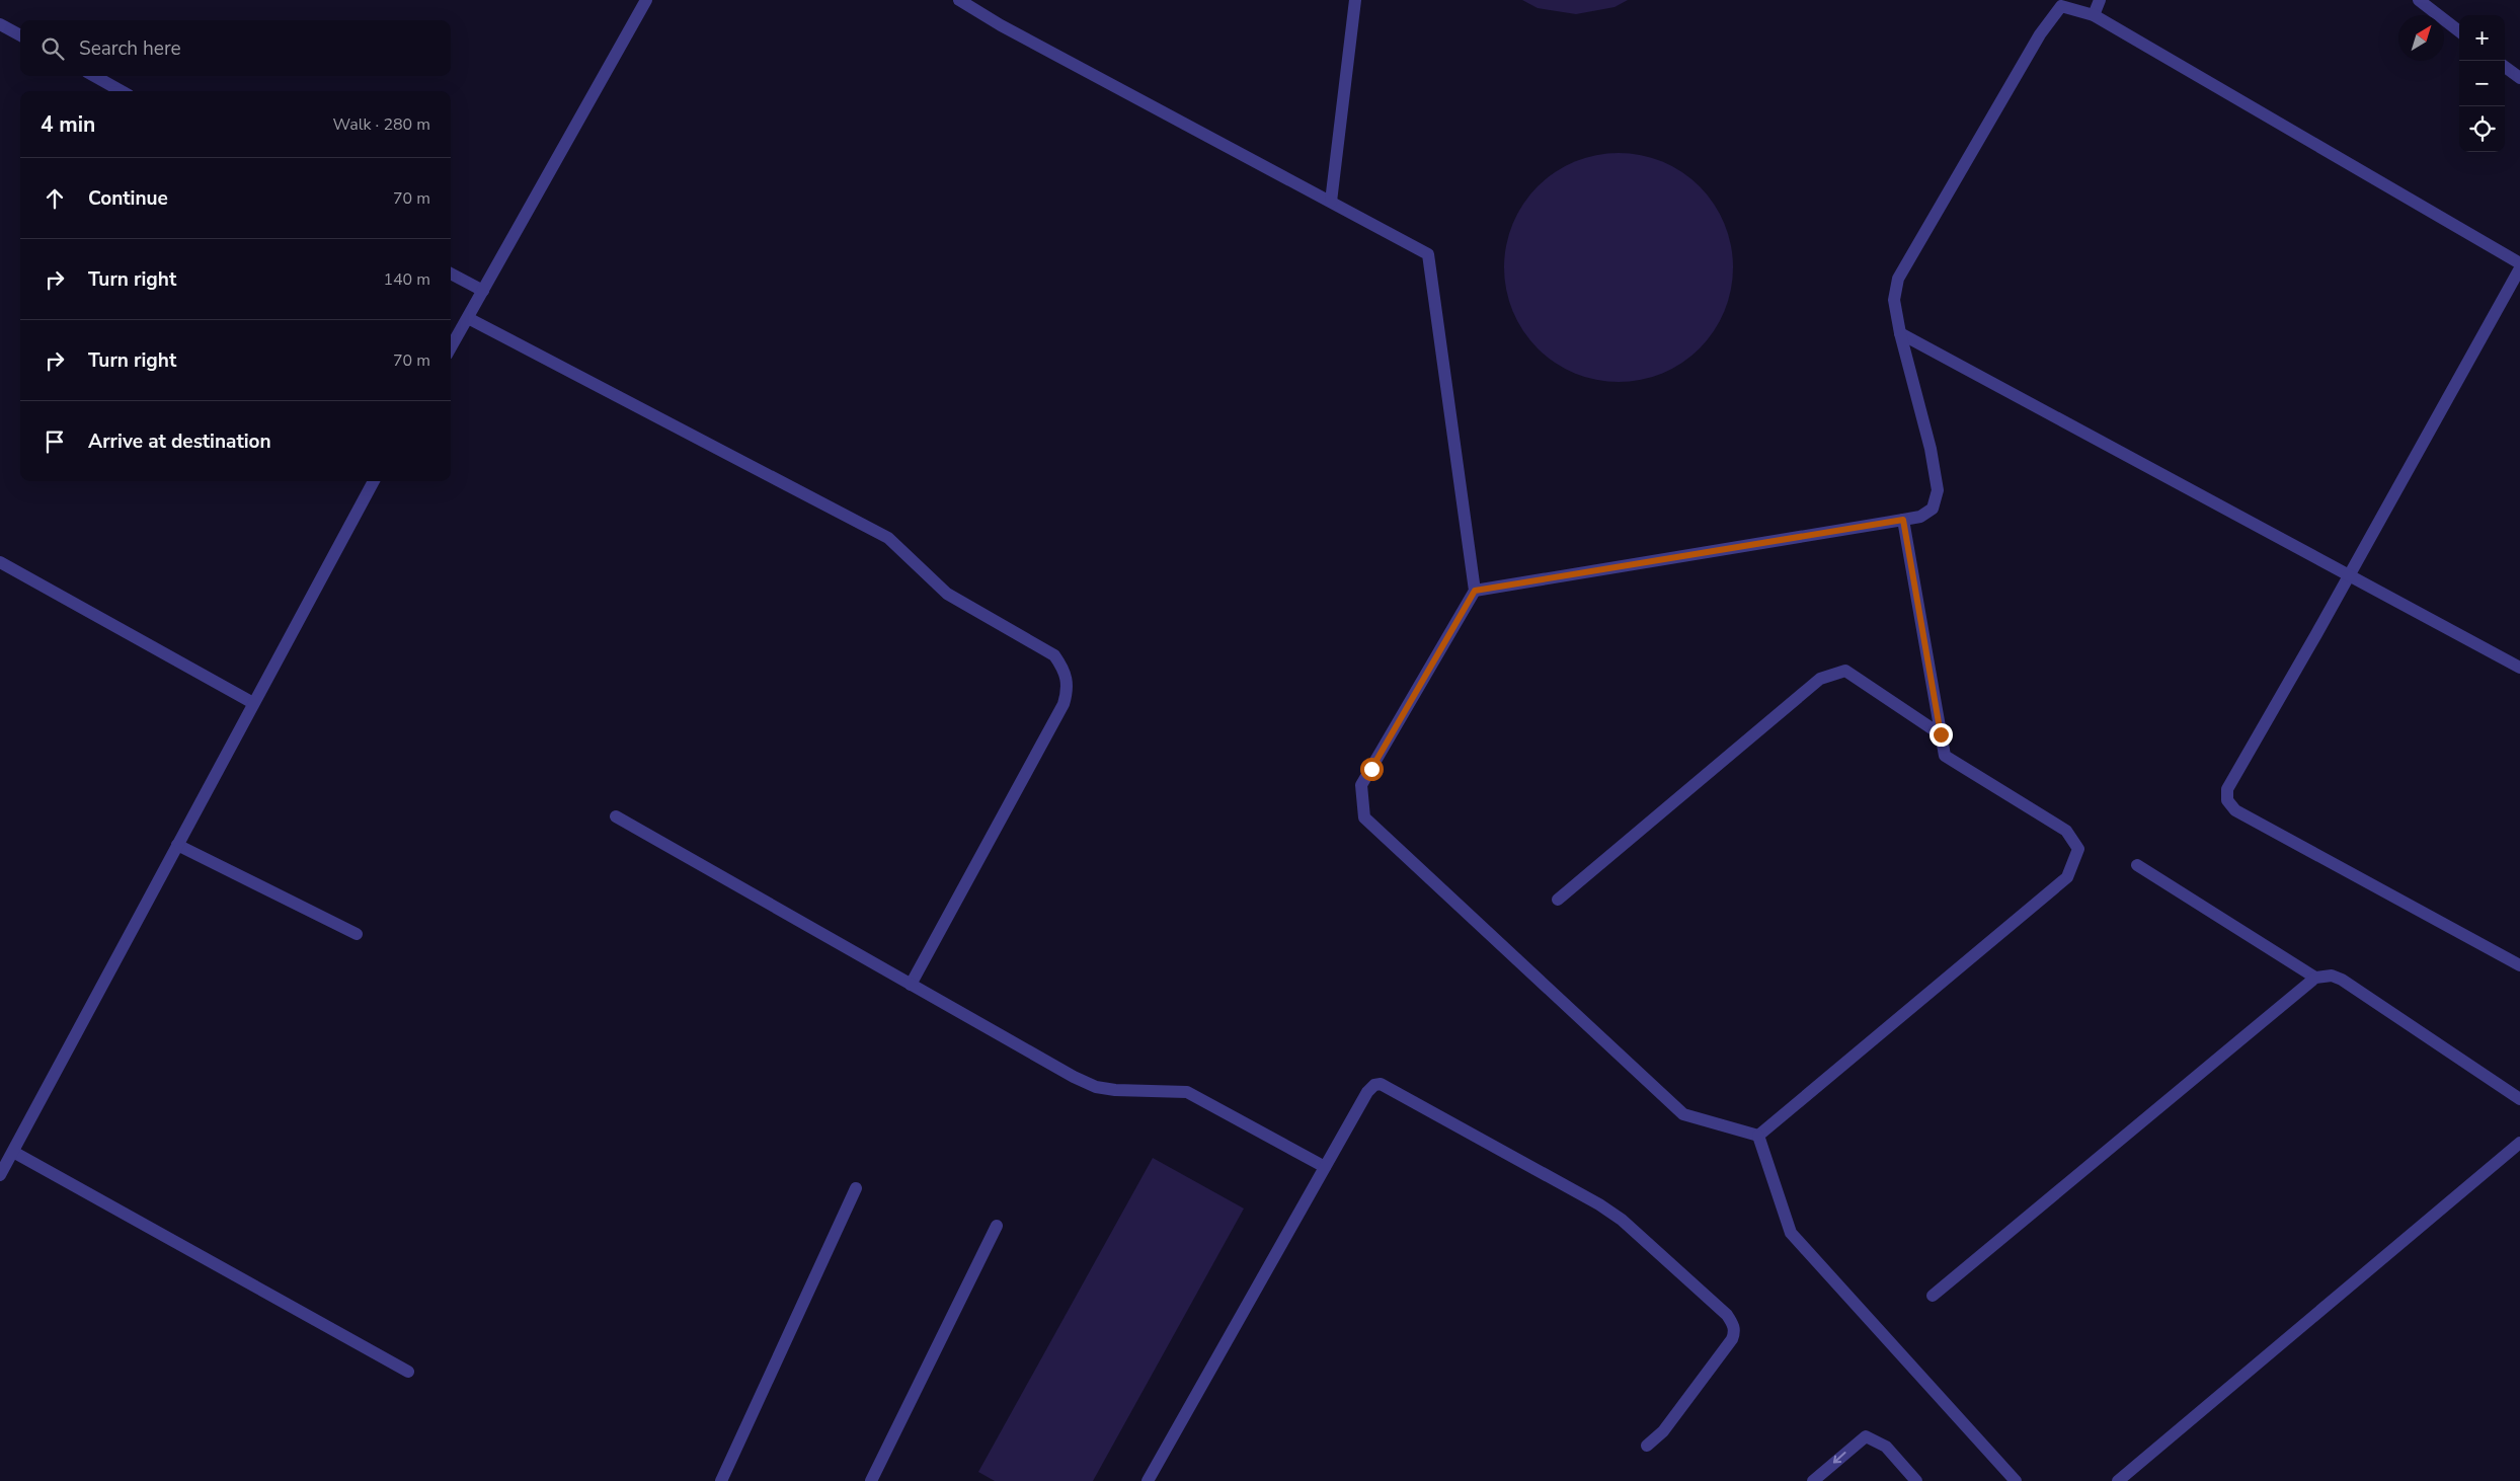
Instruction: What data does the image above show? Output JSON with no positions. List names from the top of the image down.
{
  "north": "top right",
  "page": {
    "map_buttons": ["+", "−"],
    "search": "Search here",
    "heading": ["4 min", "Walk · 280 m"],
    "list": [
      ["Continue", "70 m"],
      ["Turn right", "140 m"],
      ["Turn right", "70 m"],
      "Arrive at destination"
    ]
  }
}
